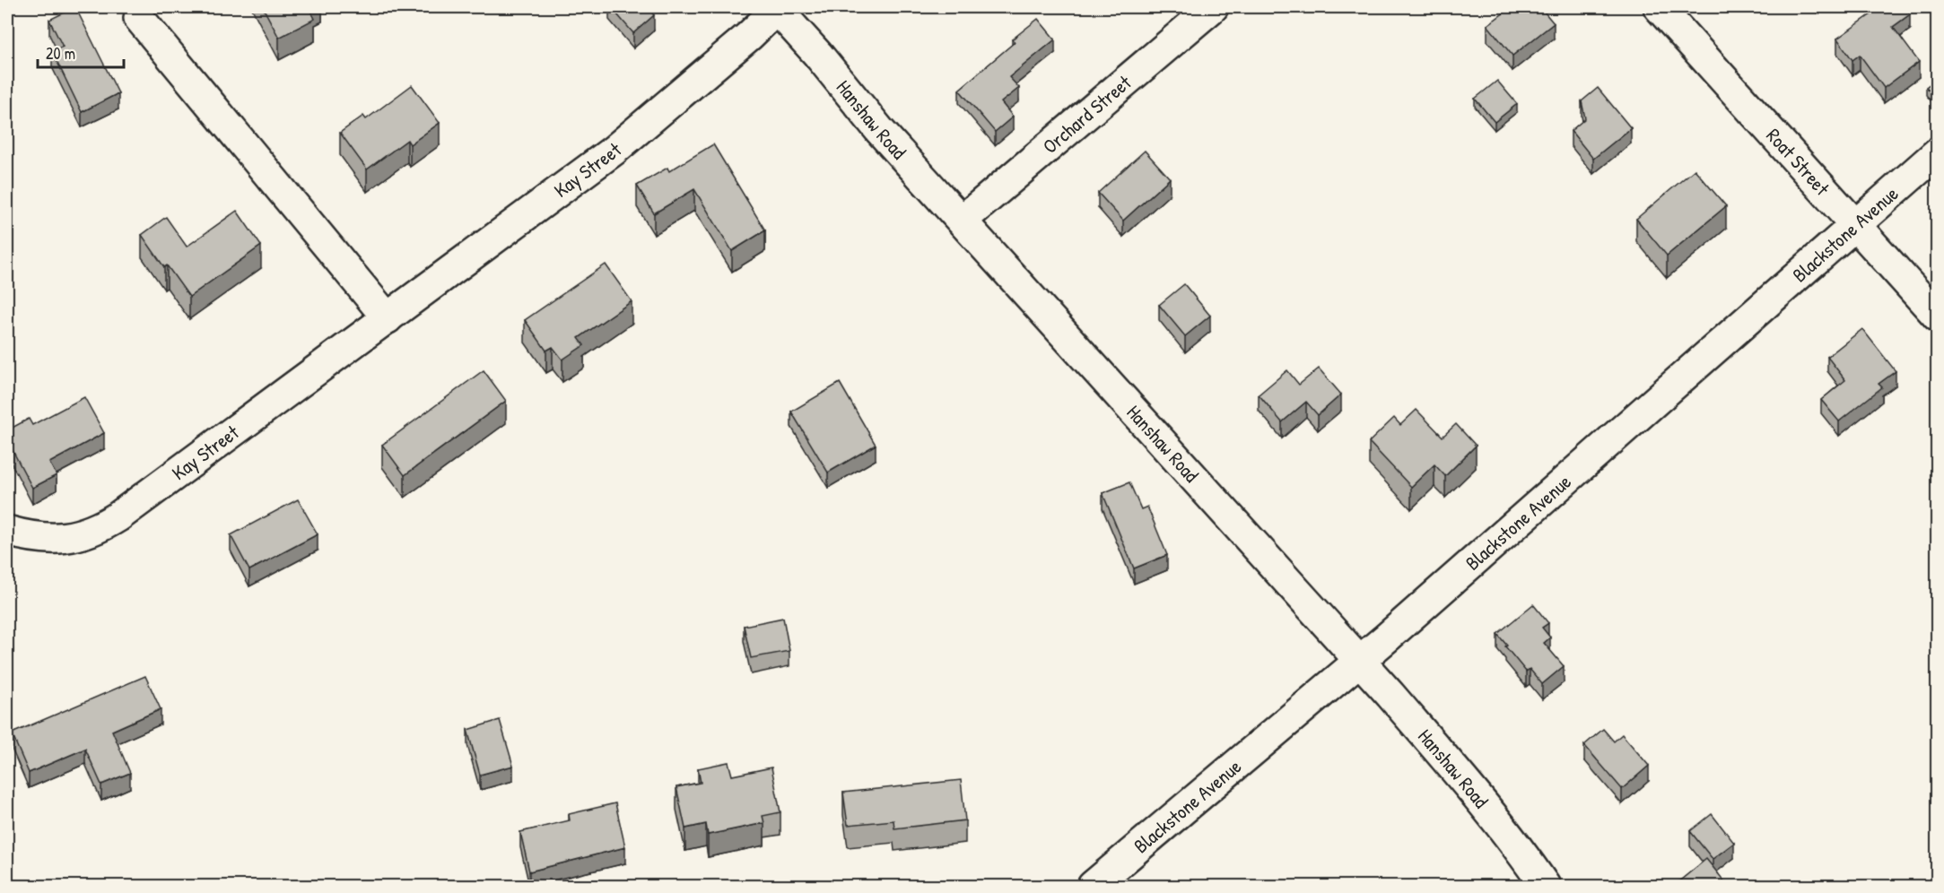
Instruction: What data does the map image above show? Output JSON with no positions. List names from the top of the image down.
{
  "streets": {
    "street": [
      "Orchard Street",
      "Hanshaw Road",
      "Roat Street",
      "Kay Street",
      "Blackstone Avenue"
    ]
  },
  "crossings": [
    ["Orchard Street", "Hanshaw Road"],
    ["Hanshaw Road", "Kay Street"],
    ["Hanshaw Road", "Blackstone Avenue"],
    ["Roat Street", "Blackstone Avenue"]
  ],
  "scale_bar": "20 m"
}
